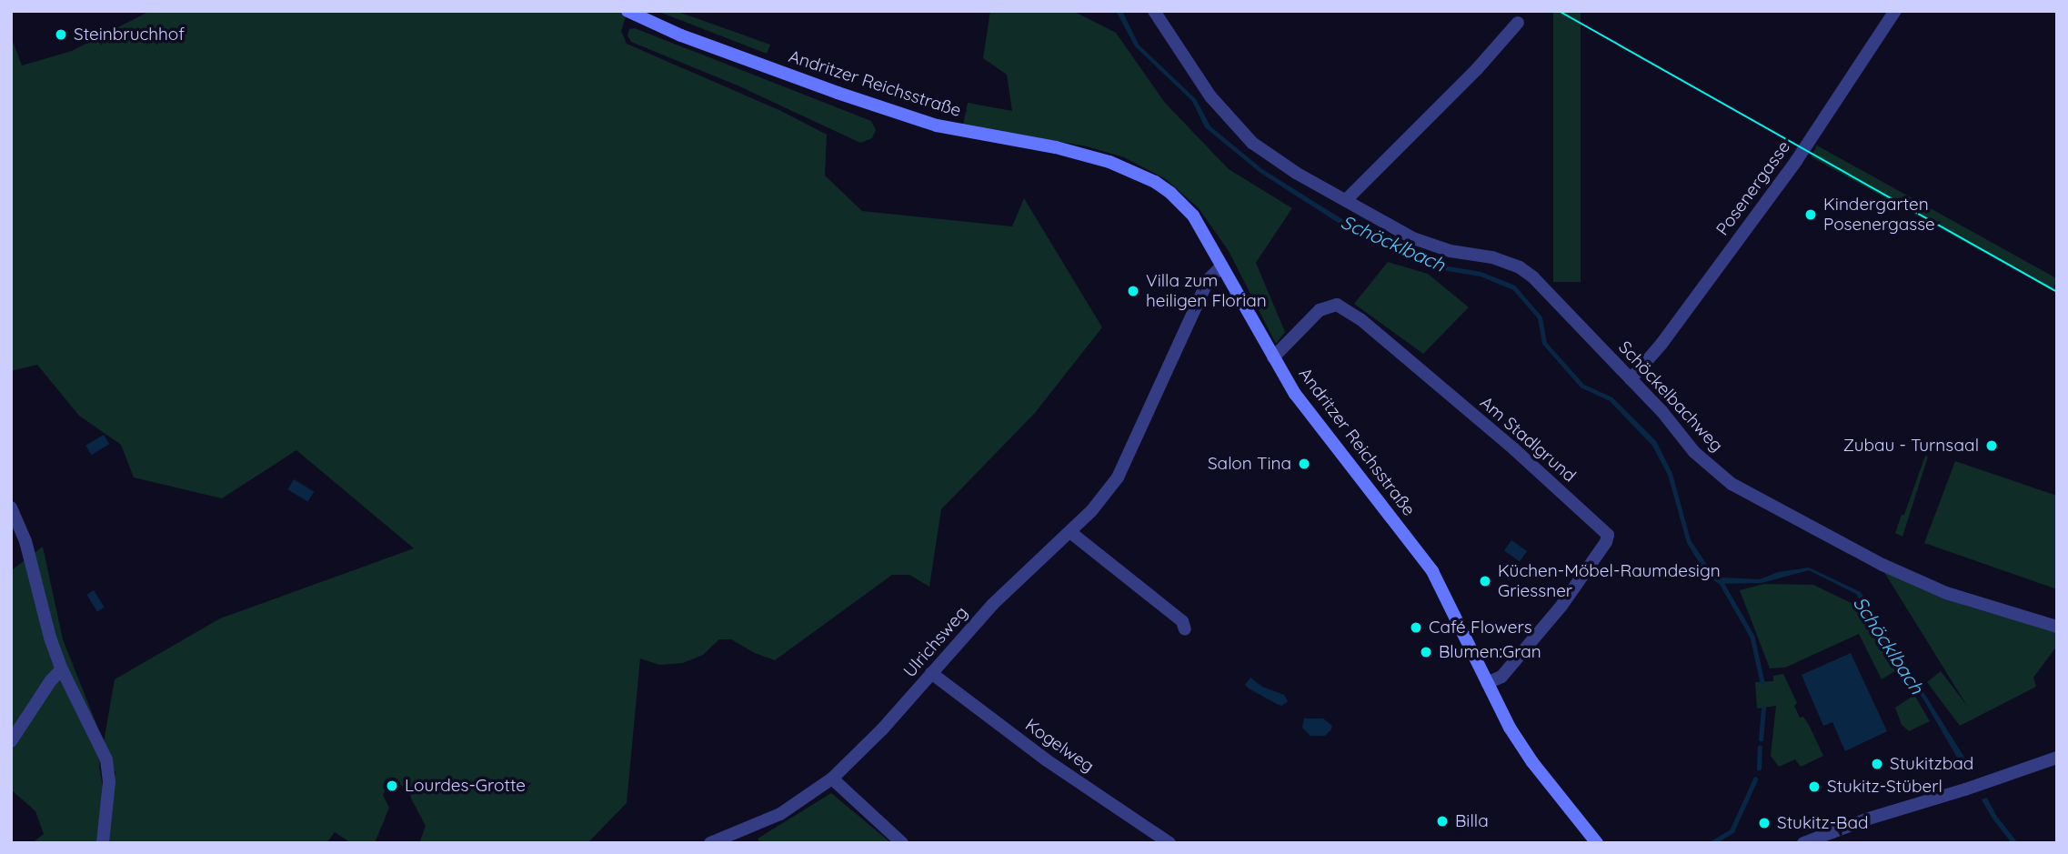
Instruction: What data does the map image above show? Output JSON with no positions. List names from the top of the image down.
{
  "streets": {
    "main road": ["Andritzer Reichsstraße"],
    "street": [
      "Posenergasse",
      "Schöckelbachweg",
      "Am Stadlgrund",
      "Ulrichsweg",
      "Kogelweg"
    ]
  },
  "crossings": [
    ["Andritzer Reichsstraße", "Am Stadlgrund"],
    ["Andritzer Reichsstraße", "Ulrichsweg"],
    ["Posenergasse", "Schöckelbachweg"],
    ["Ulrichsweg", "Kogelweg"]
  ],
  "water": ["Schöcklbach"],
  "places": [
    "Steinbruchhof",
    "Kindergarten Posenergasse",
    "Villa zum heiligen Florian",
    "Zubau - Turnsaal",
    "Salon Tina",
    "Küchen-Möbel-Raumdesign Griessner",
    "Café Flowers",
    "Blumen:Gran",
    "Stukitzbad",
    "Lourdes-Grotte",
    "Stukitz-Stüberl",
    "Billa",
    "Stukitz-Bad"
  ]
}
